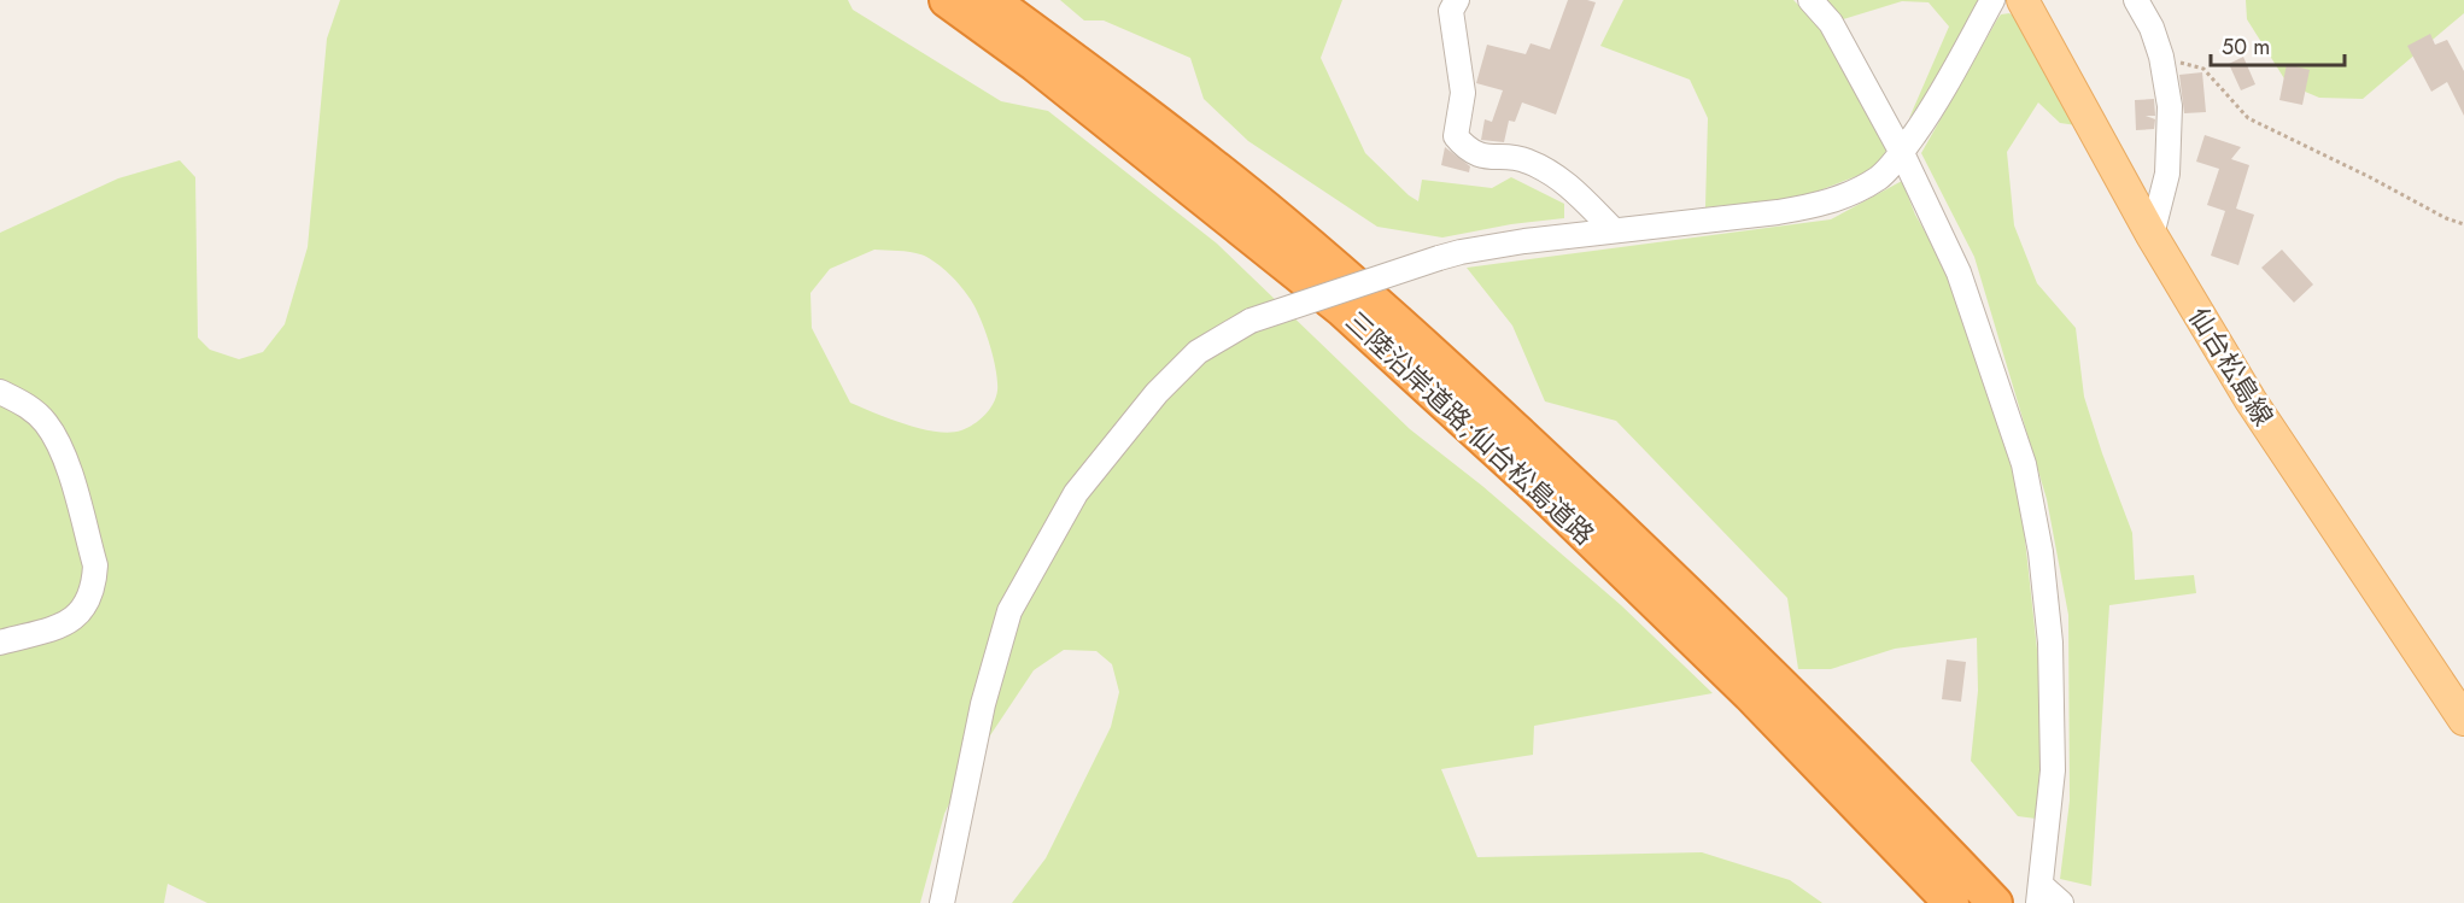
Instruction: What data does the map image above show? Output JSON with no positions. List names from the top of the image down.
{
  "streets": {
    "highway": ["三陸沿岸道路;仙台松島道路"],
    "main road": ["仙台松島線"]
  },
  "scale_bar": "50 m"
}
